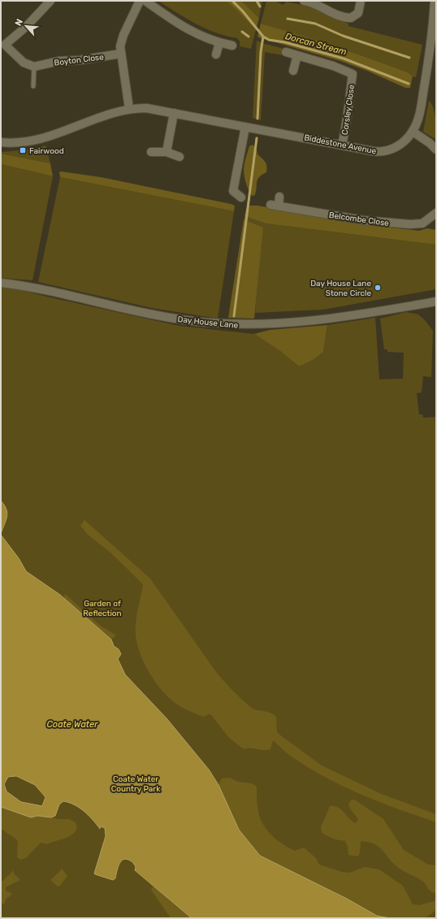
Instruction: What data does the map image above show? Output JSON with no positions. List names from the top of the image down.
{
  "streets": {
    "street": [
      "Boyton Close",
      "Corsley Close",
      "Biddestone Avenue",
      "Belcombe Close",
      "Day House Lane"
    ]
  },
  "crossings": [
    ["Corsley Close", "Biddestone Avenue"]
  ],
  "water": ["Dorcan Stream", "Coate Water"],
  "parks": ["Garden of Reflection", "Coate Water Country Park"],
  "places": {
    "transit": ["Fairwood"],
    "other": ["Day House Lane Stone Circle"]
  },
  "north": "top left"
}
